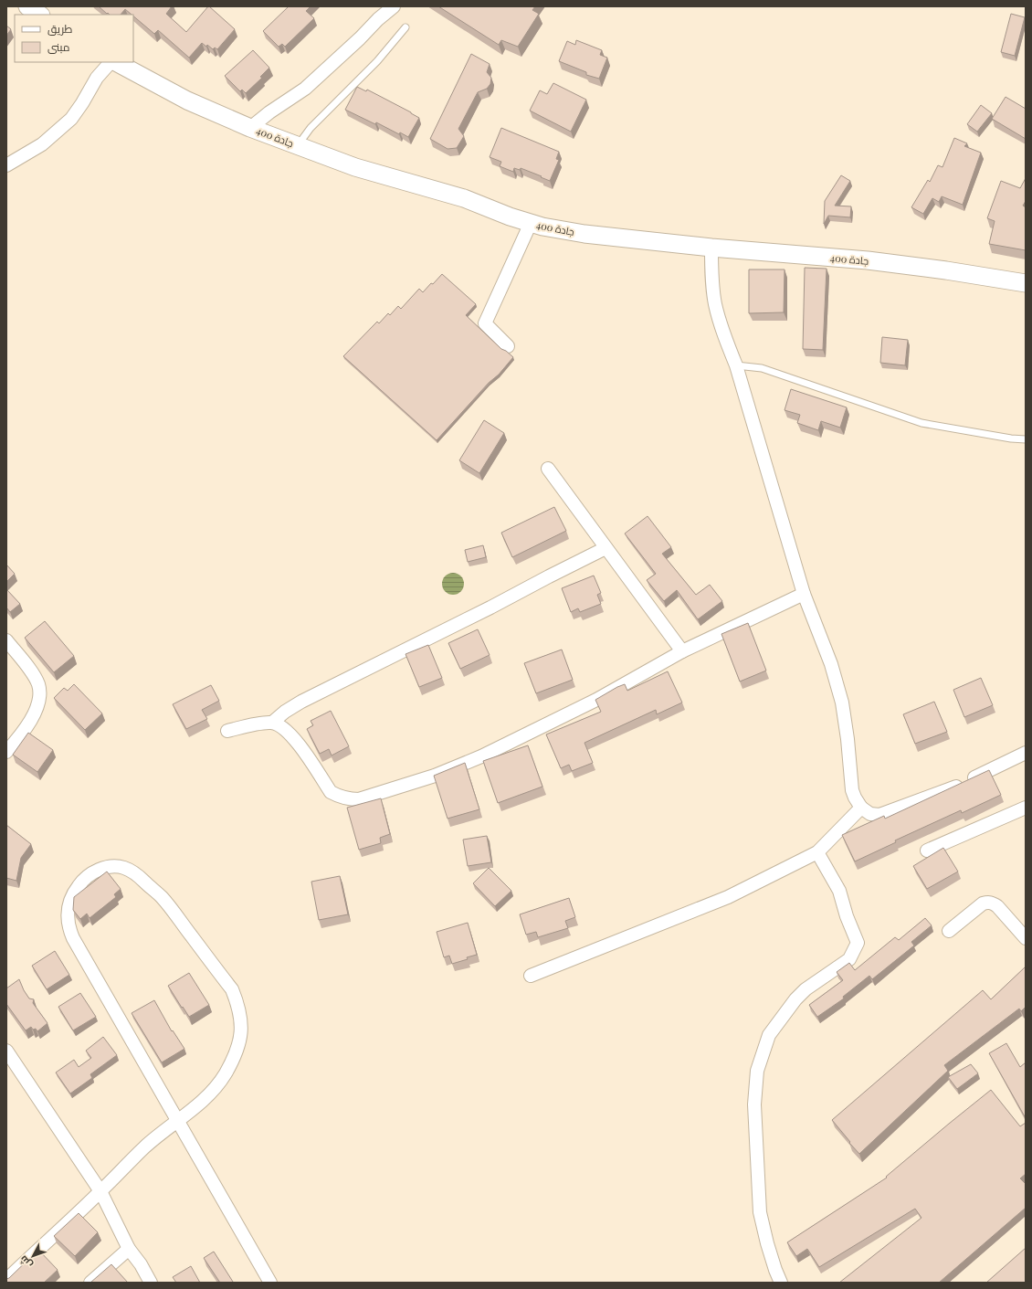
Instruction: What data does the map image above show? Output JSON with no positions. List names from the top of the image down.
{
  "streets": {
    "main road": ["جادة 400"]
  },
  "legend": ["طريق", "مبنى"],
  "north": "bottom left"
}
